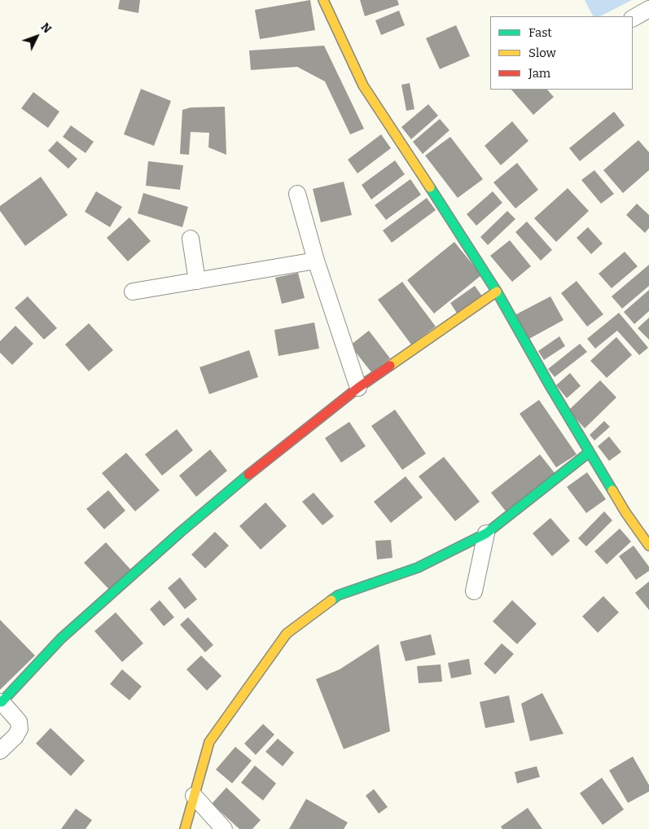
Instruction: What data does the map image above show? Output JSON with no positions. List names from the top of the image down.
{
  "legend": ["Fast", "Slow", "Jam"],
  "north": "top right"
}
